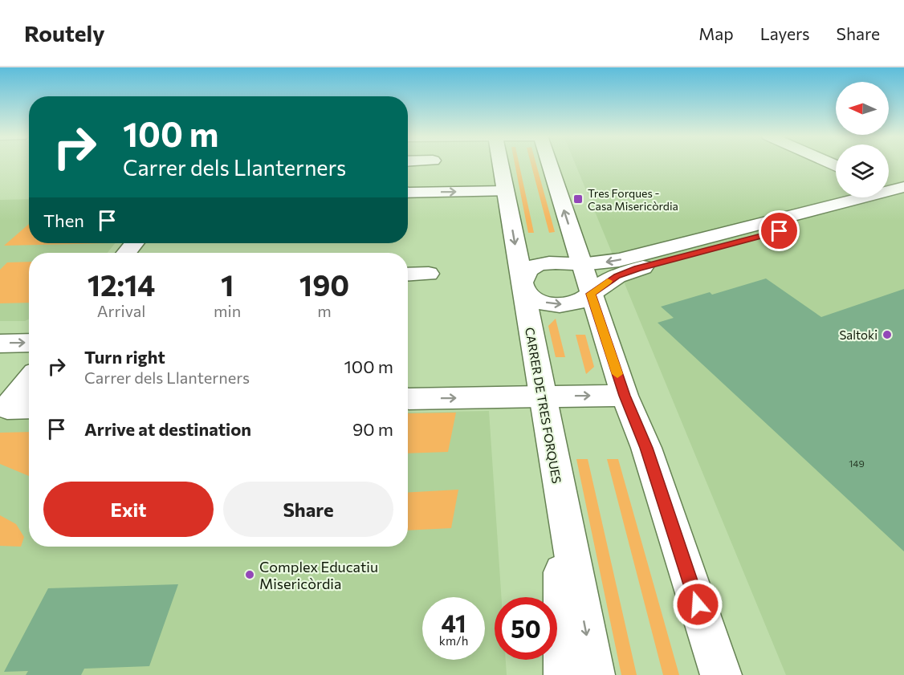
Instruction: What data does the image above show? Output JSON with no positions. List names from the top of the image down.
{
  "streets": {
    "street": ["CARRER DE TRES FORQUES"]
  },
  "places": {
    "transit": ["Tres Forques - Casa Misericòrdia"],
    "other": ["Saltoki", "Complex Educatiu Misericòrdia"]
  },
  "house_numbers": ["149"],
  "north": "left",
  "page": {
    "header": "Routely",
    "nav": ["Map", "Layers", "Share"],
    "turn": ["100 m", "Carrer dels Llanterners"],
    "then": "Then",
    "eta": [
      "12:14",
      "Arrival",
      "1",
      "min",
      "190",
      "m"
    ],
    "list": [
      {
        "name": "Turn right",
        "note": "Carrer dels Llanterners",
        "value": "100 m"
      },
      {
        "name": "Arrive at destination",
        "value": "90 m"
      }
    ],
    "buttons": ["Exit", "Share"],
    "speed": "41 km/h",
    "limit": "50"
  }
}
